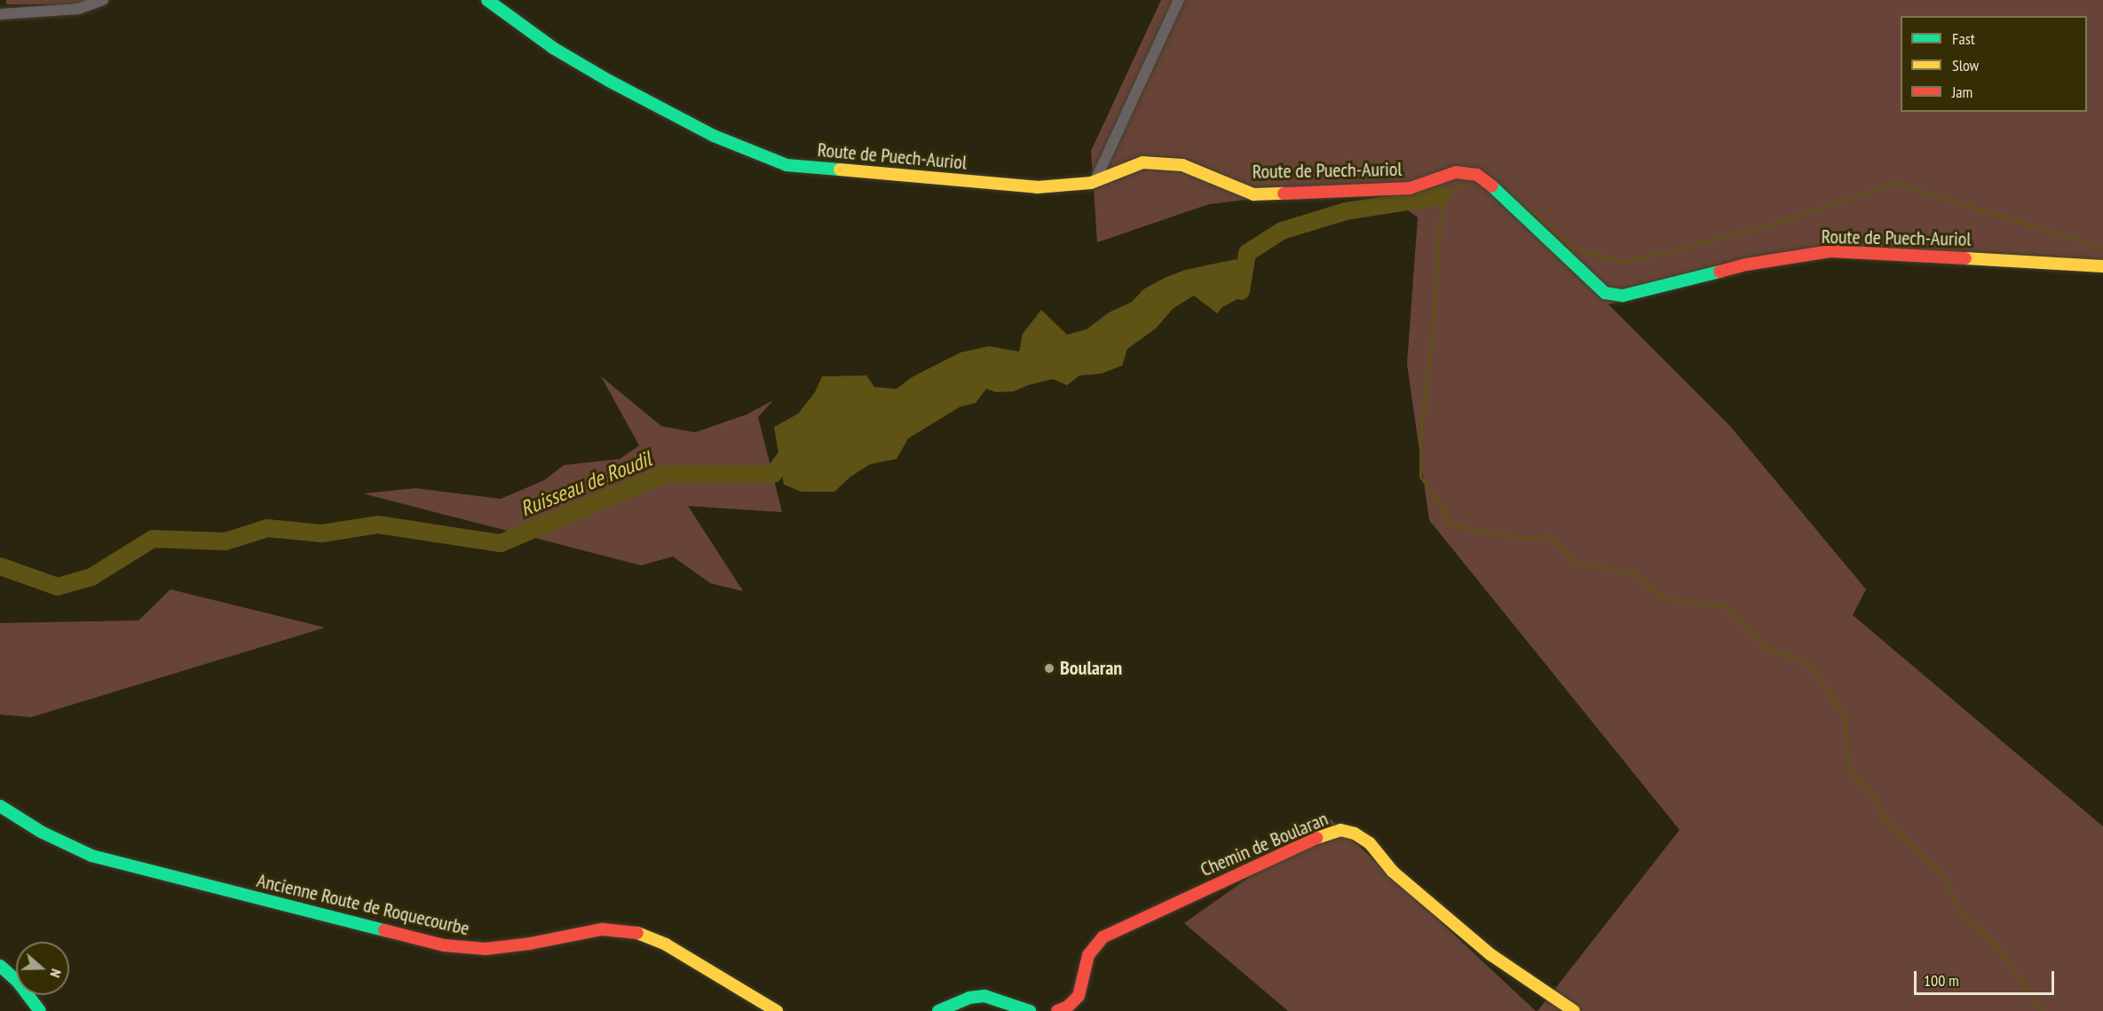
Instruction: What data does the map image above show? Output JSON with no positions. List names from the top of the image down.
{
  "streets": {
    "street": ["Route de Puech-Auriol", "Chemin de Boularan", "Ancienne Route de Roquecourbe"]
  },
  "water": ["Ruisseau de Roudil"],
  "places": ["Boularan"],
  "legend": ["Fast", "Slow", "Jam"],
  "scale_bar": "100 m",
  "north": "right"
}
